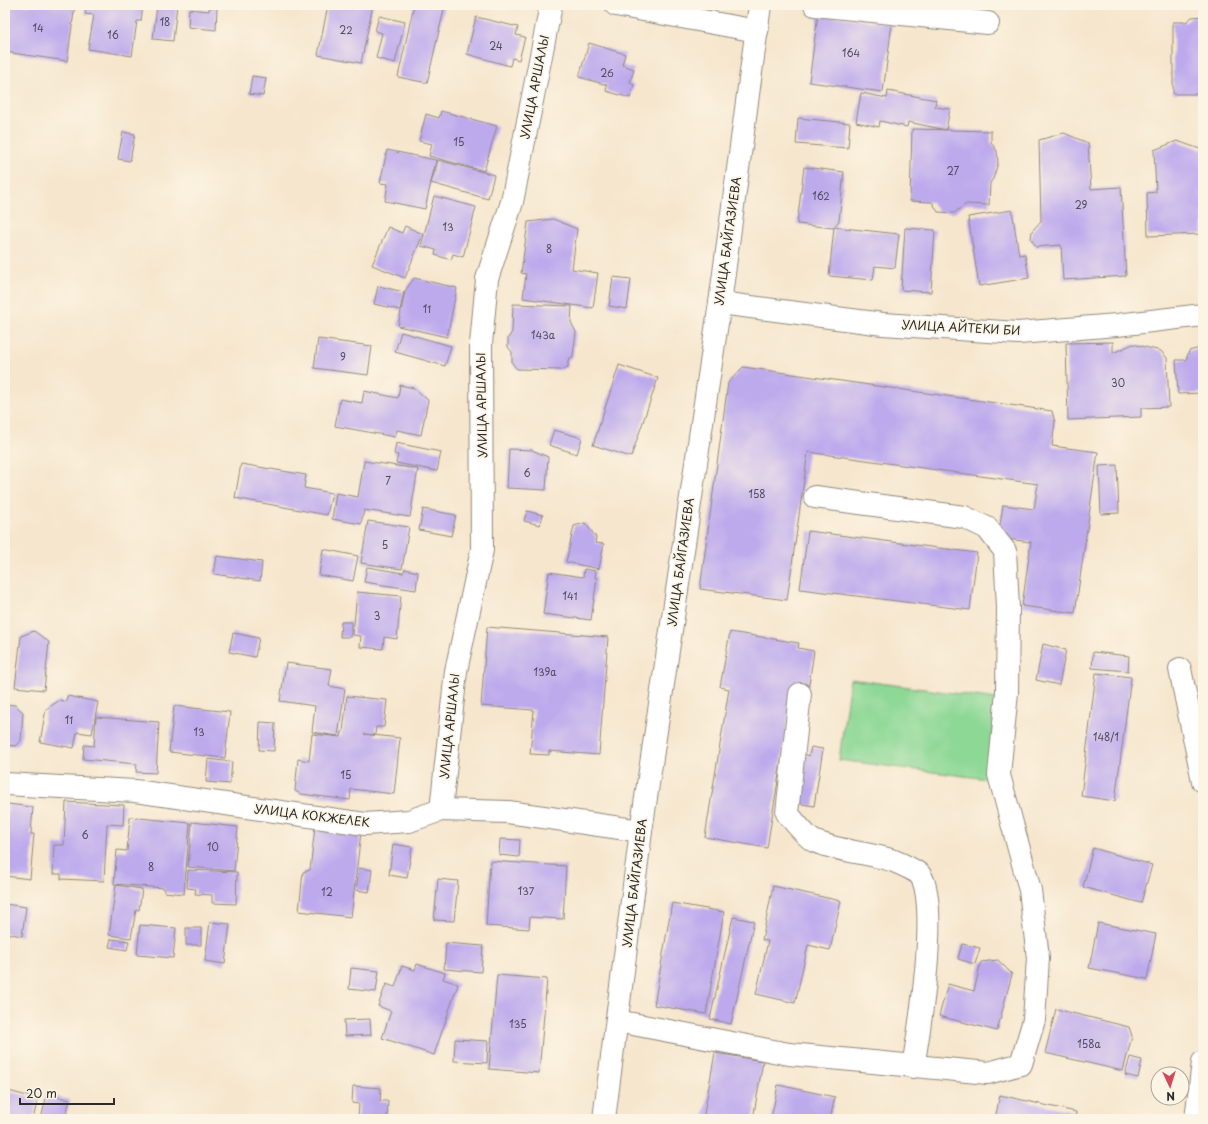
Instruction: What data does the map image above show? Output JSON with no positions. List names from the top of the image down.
{
  "streets": {
    "street": [
      "УЛИЦА АРШАЛЫ",
      "УЛИЦА БАЙГАЗИЕВА",
      "УЛИЦА АЙТЕКИ БИ",
      "УЛИЦА КОКЖЕЛЕК"
    ]
  },
  "crossings": [
    ["УЛИЦА АРШАЛЫ", "УЛИЦА КОКЖЕЛЕК"],
    ["УЛИЦА БАЙГАЗИЕВА", "УЛИЦА АЙТЕКИ БИ"],
    ["УЛИЦА БАЙГАЗИЕВА", "УЛИЦА КОКЖЕЛЕК"]
  ],
  "house_numbers": [
    "18",
    "14",
    "22",
    "16",
    "24",
    "164",
    "26",
    "15",
    "27",
    "162",
    "29",
    "13",
    "8",
    "11",
    "143а",
    "9",
    "30",
    "6",
    "7",
    "158",
    "5",
    "141",
    "3",
    "139а",
    "11",
    "13",
    "148/1",
    "15",
    "6",
    "10",
    "8",
    "137",
    "12",
    "135",
    "158а"
  ],
  "scale_bar": "20 m",
  "north": "bottom"
}
